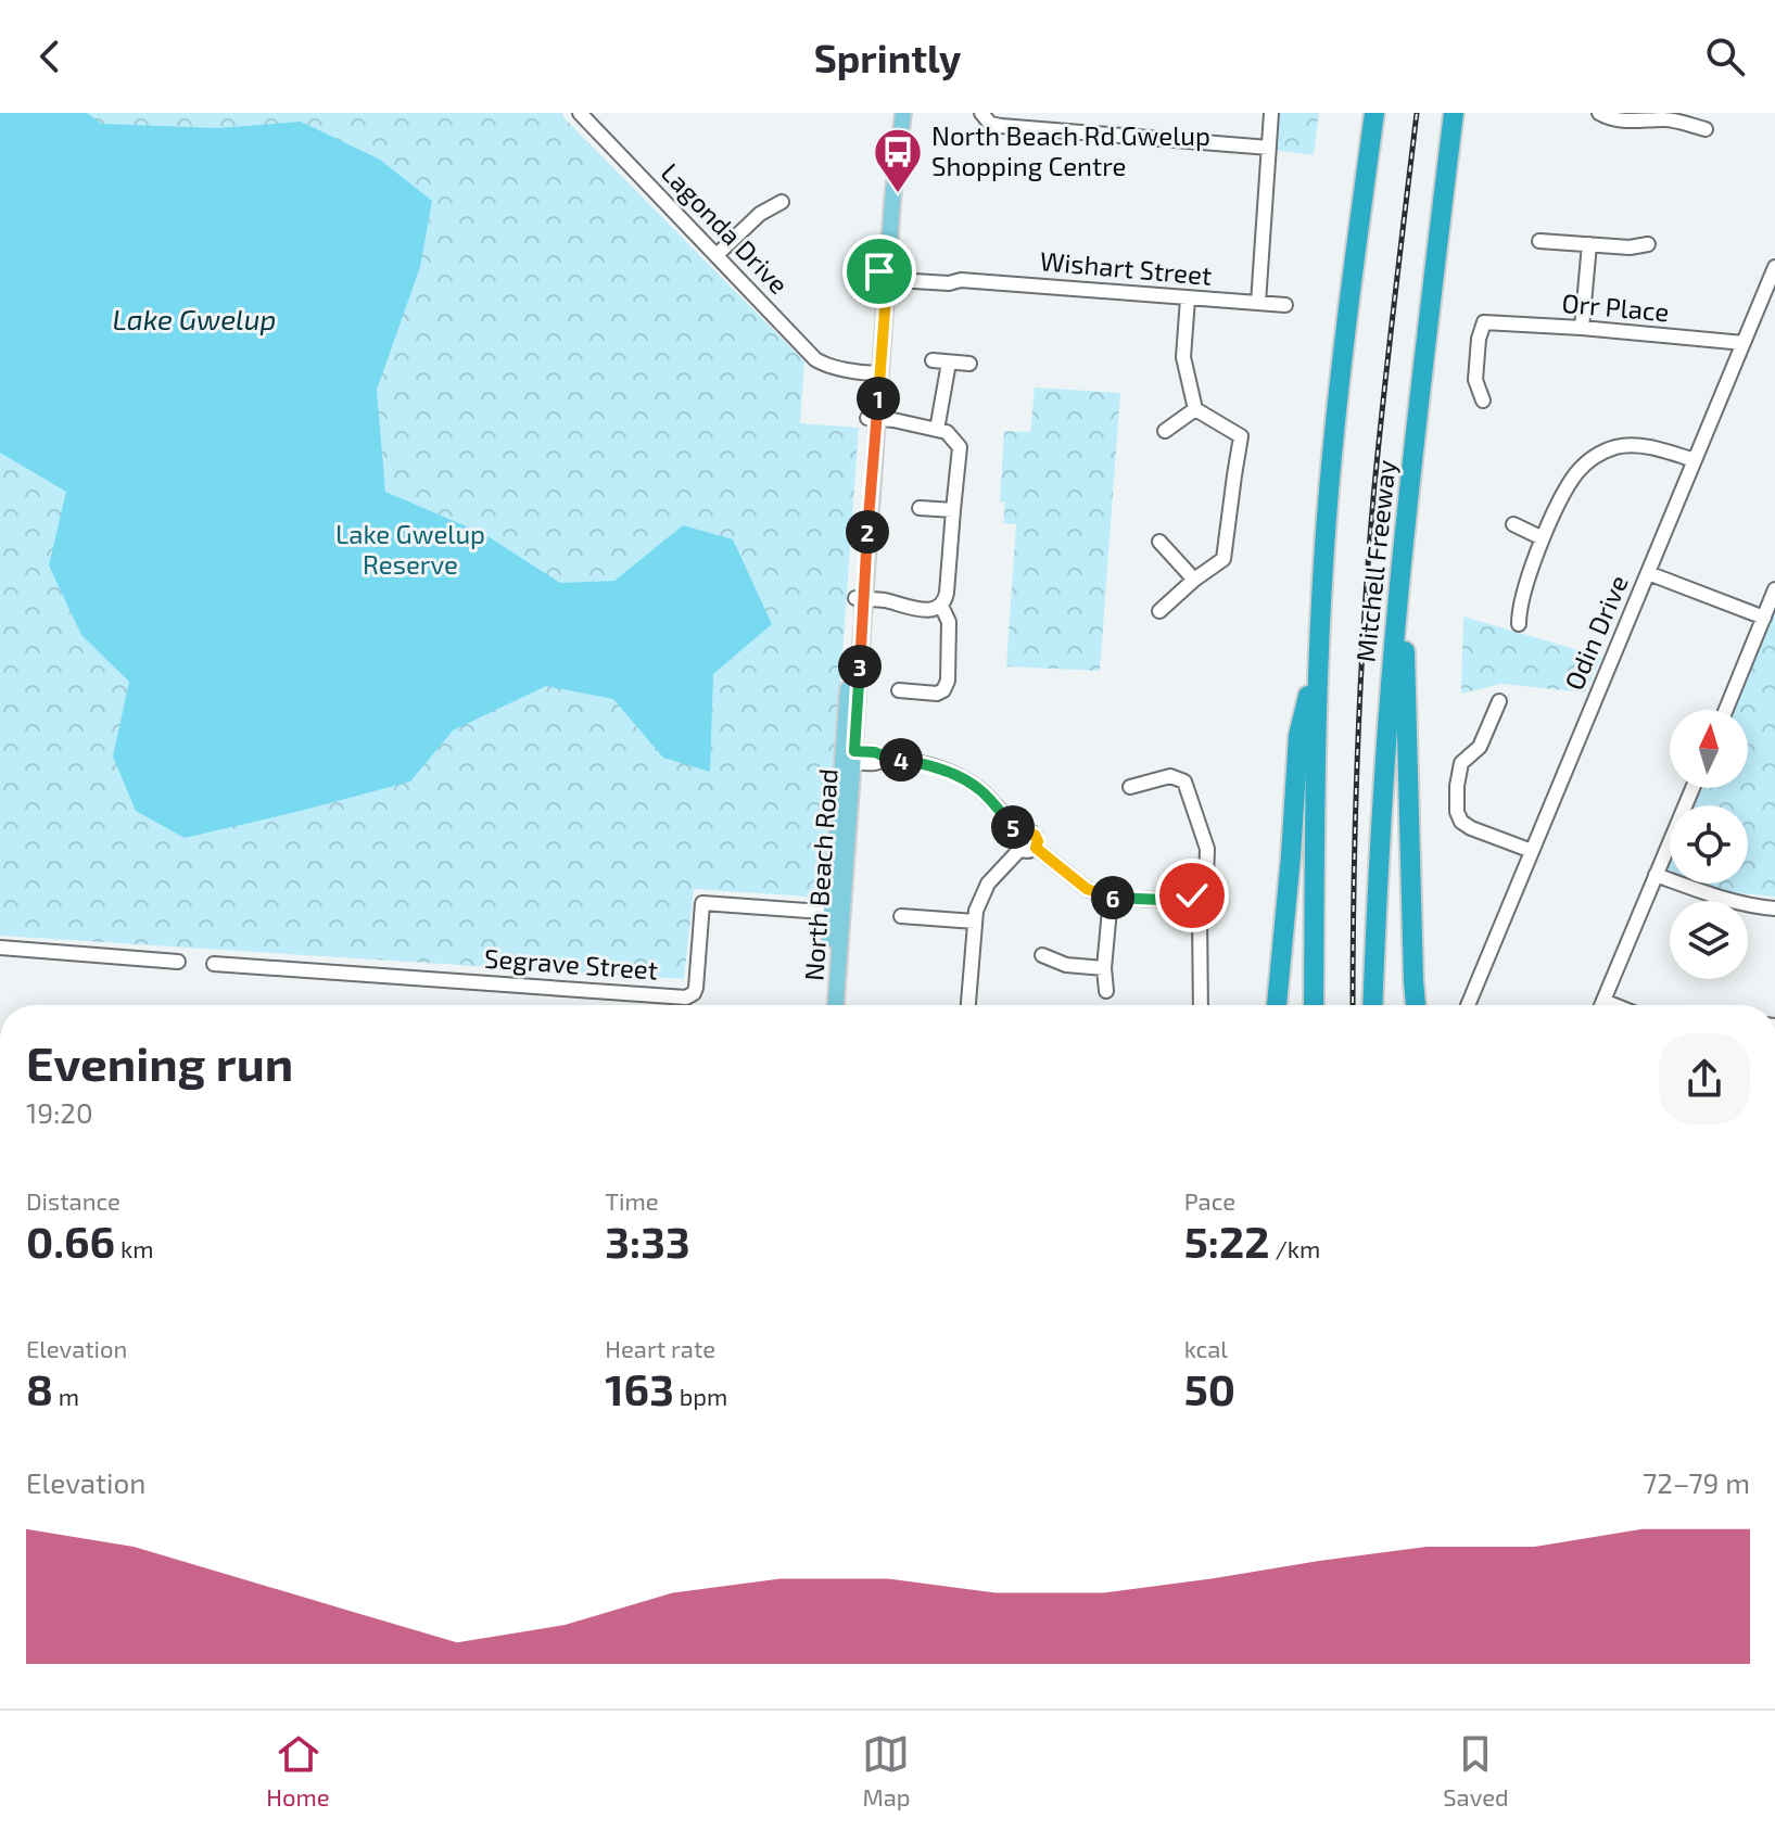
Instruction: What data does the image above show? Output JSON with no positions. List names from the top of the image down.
{
  "streets": {
    "highway": ["Mitchell Freeway"],
    "main road": ["North Beach Road"],
    "street": [
      "Lagonda Drive",
      "Wishart Street",
      "Orr Place",
      "Odin Drive",
      "Segrave Street"
    ]
  },
  "crossings": [
    ["Lagonda Drive", "North Beach Road"],
    ["Wishart Street", "North Beach Road"],
    ["Orr Place", "Odin Drive"],
    ["North Beach Road", "Segrave Street"]
  ],
  "water": ["Lake Gwelup"],
  "parks": ["Lake Gwelup Reserve"],
  "places": {
    "bus stop": ["North Beach Rd Gwelup Shopping Centre"]
  },
  "north": "top",
  "page": {
    "header": "Sprintly",
    "pins": [
      "1",
      "2",
      "3",
      "4",
      "5",
      "6"
    ],
    "heading": ["Evening run", "19:20"],
    "stats": [
      ["Distance", "0.66 km"],
      ["Time", "3:33"],
      ["Pace", "5:22 /km"],
      ["Elevation", "8 m"],
      ["Heart rate", "163 bpm"],
      ["kcal", "50"]
    ],
    "chart": ["Elevation", "72–79 m"],
    "tabs": ["Home", "Map", "Saved"]
  }
}
